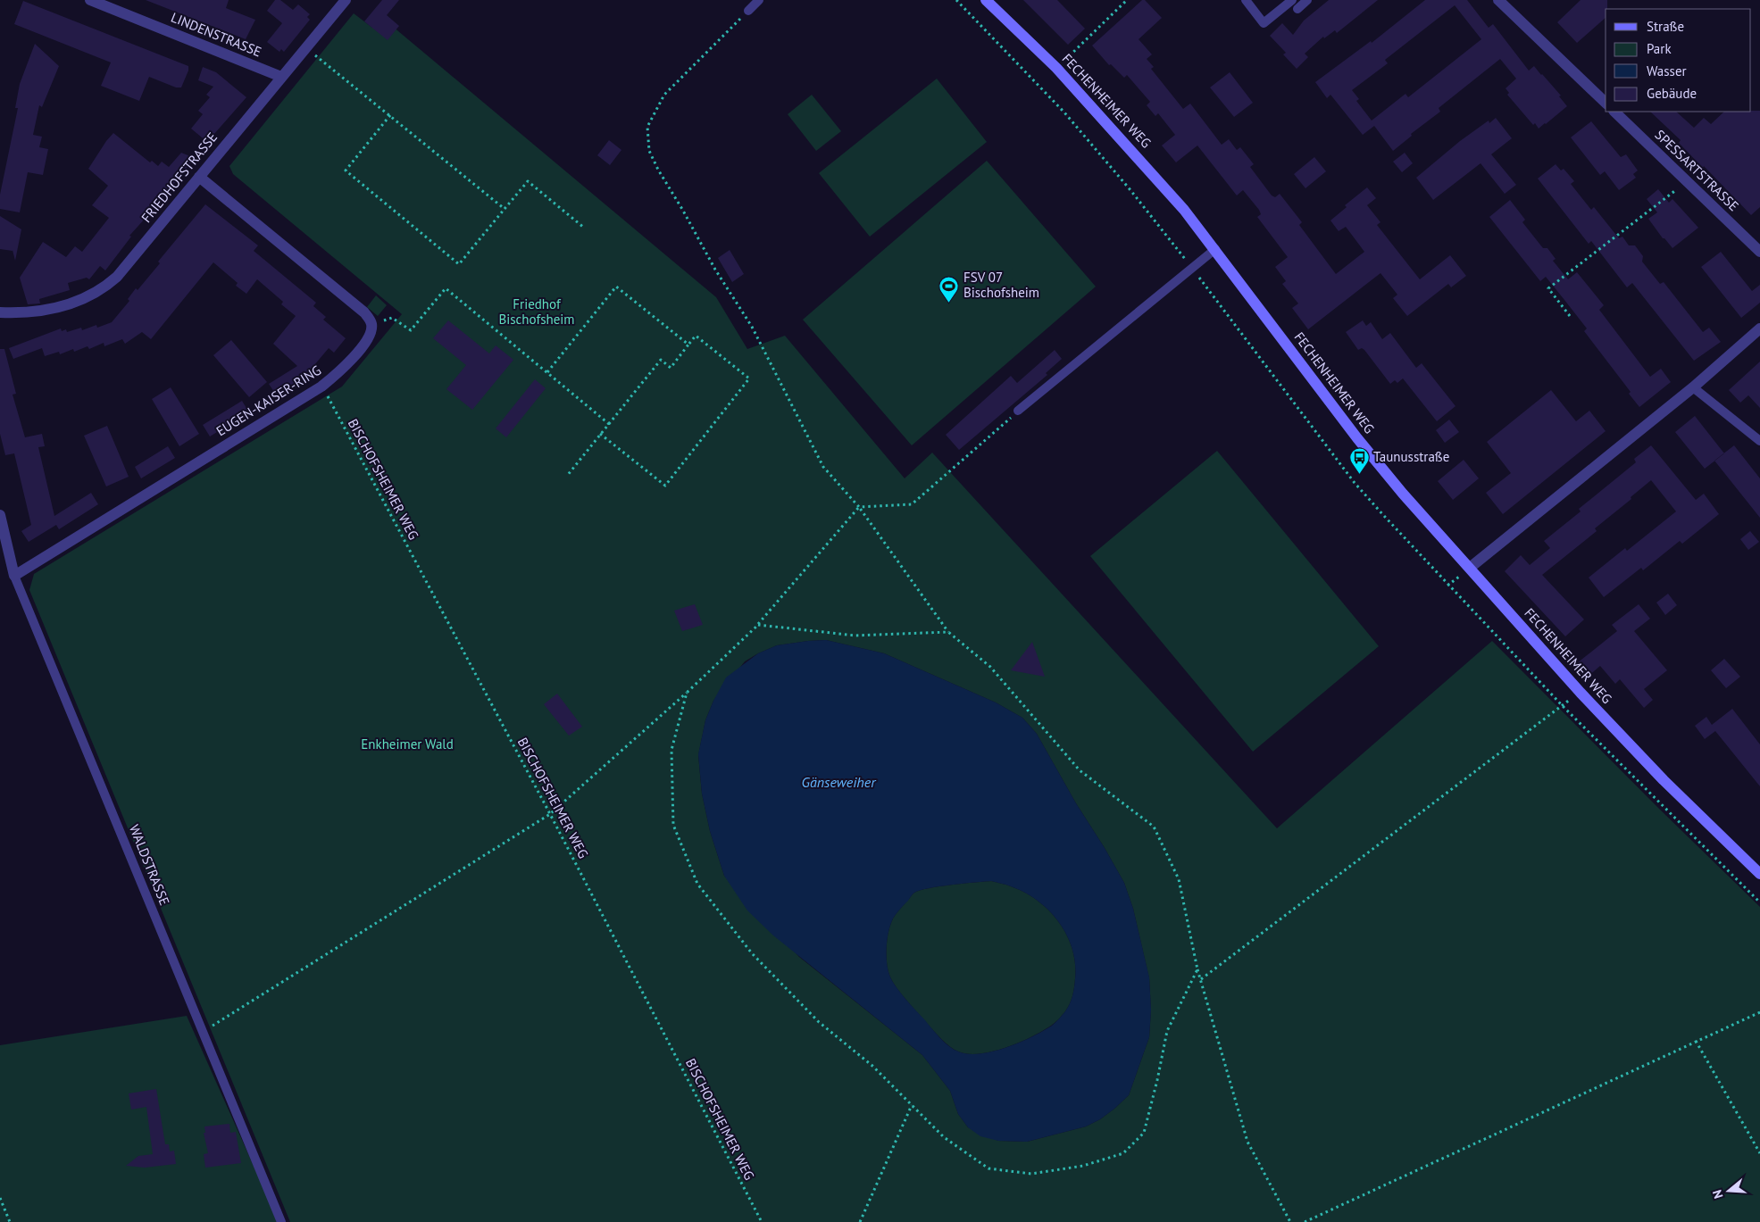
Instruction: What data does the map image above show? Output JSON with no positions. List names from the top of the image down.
{
  "streets": {
    "street": [
      "LINDENSTRASSE",
      "FECHENHEIMER WEG",
      "SPESSARTSTRASSE",
      "FRIEDHOFSTRASSE",
      "EUGEN-KAISER-RING",
      "WALDSTRASSE"
    ],
    "path": ["BISCHOFSHEIMER WEG"]
  },
  "crossings": [
    ["LINDENSTRASSE", "FRIEDHOFSTRASSE"],
    ["EUGEN-KAISER-RING", "BISCHOFSHEIMER WEG"],
    ["EUGEN-KAISER-RING", "WALDSTRASSE"]
  ],
  "water": ["Gänseweiher"],
  "parks": ["Friedhof Bischofsheim", "Enkheimer Wald"],
  "places": {
    "sports": ["FSV 07 Bischofsheim"],
    "bus stop": ["Taunusstraße"]
  },
  "legend": [
    "Straße",
    "Park",
    "Wasser",
    "Gebäude"
  ],
  "north": "left"
}
